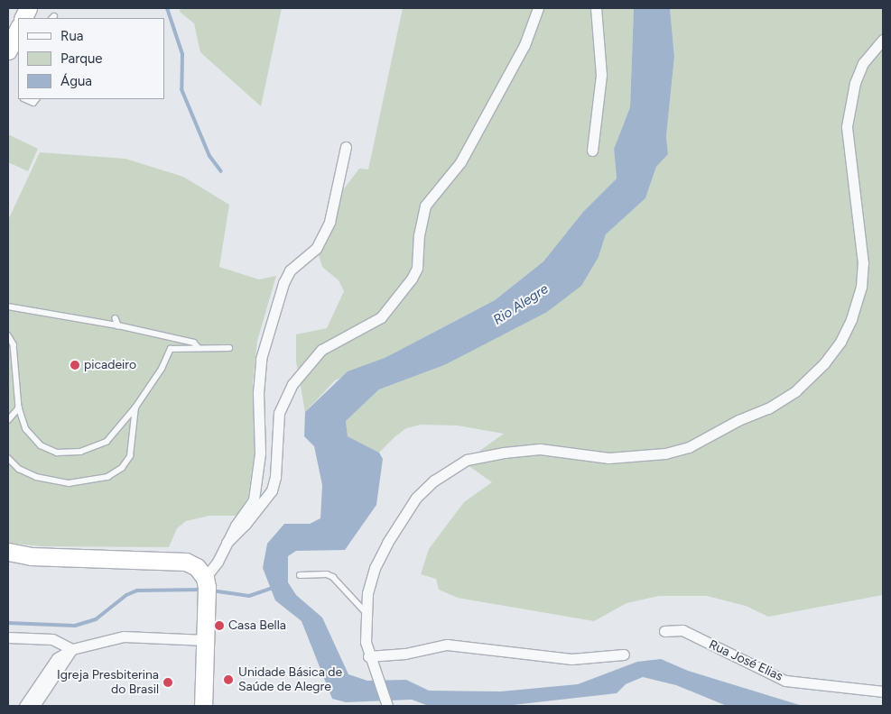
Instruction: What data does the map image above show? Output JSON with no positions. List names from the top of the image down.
{
  "streets": {
    "street": ["Rua José Elias"]
  },
  "water": ["Rio Alegre"],
  "places": [
    "picadeiro",
    "Casa Bella",
    "Unidade Básica de Saúde de Alegre",
    "Igreja Presbiterina do Brasil"
  ],
  "legend": ["Rua", "Parque", "Água"]
}
